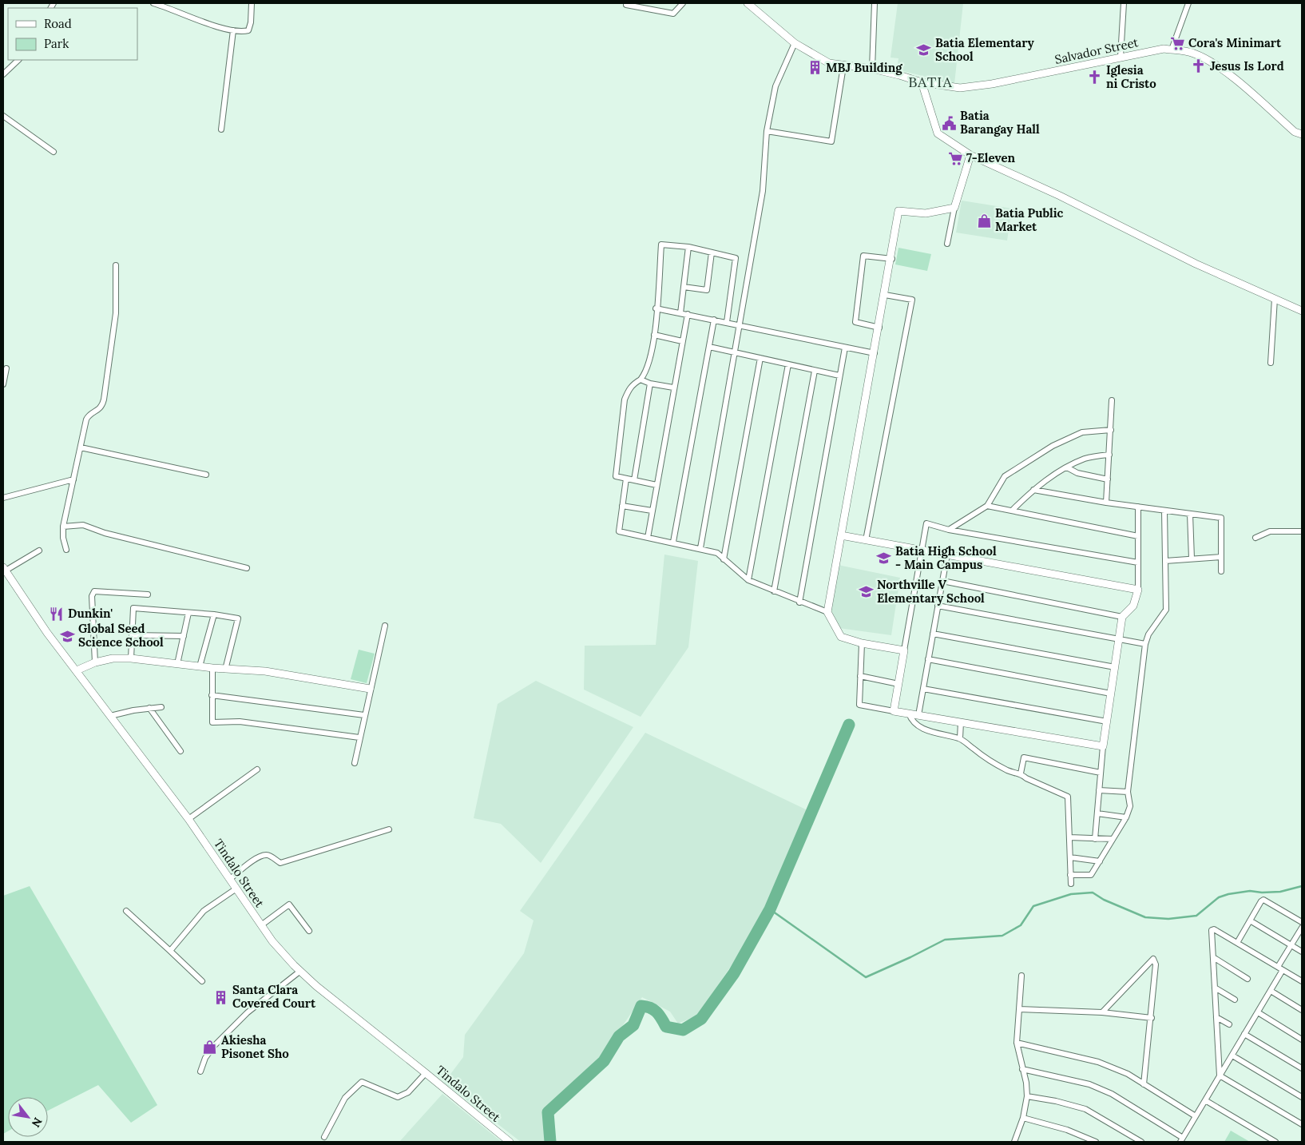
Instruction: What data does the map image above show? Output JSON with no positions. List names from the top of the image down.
{
  "streets": {
    "street": ["Salvador Street", "Tindalo Street"]
  },
  "districts": ["BATIA"],
  "places": {
    "supermarket": ["Cora's Minimart", "7-Eleven"],
    "school or university": [
      "Batia Elementary School",
      "Batia High School - Main Campus",
      "Northville V Elementary School",
      "Global Seed Science School"
    ],
    "church": ["Jesus Is Lord", "Iglesia ni Cristo"],
    "building": ["MBJ Building", "Santa Clara Covered Court"],
    "public building": ["Batia Barangay Hall"],
    "shop": ["Batia Public Market", "Akiesha Pisonet Sho"],
    "restaurant": ["Dunkin'"]
  },
  "legend": ["Road", "Park"],
  "north": "bottom right"
}
